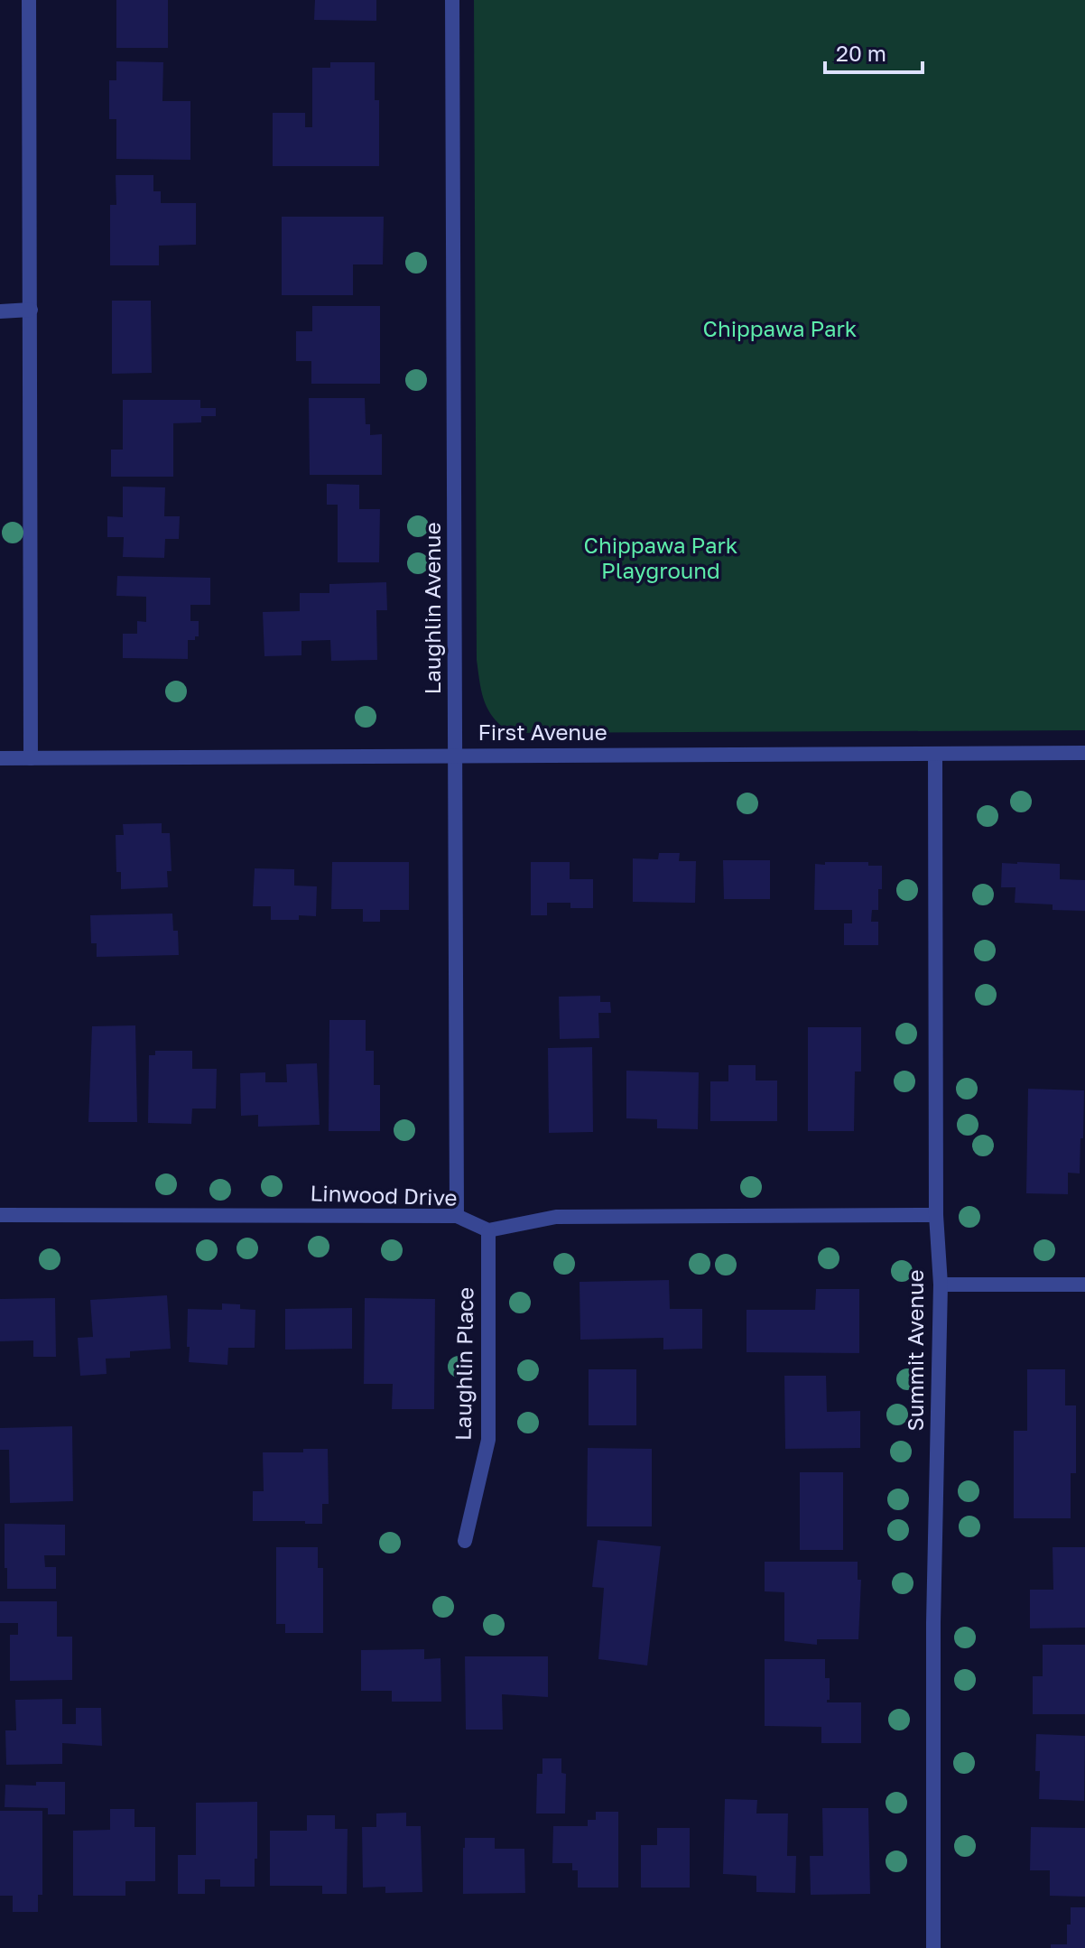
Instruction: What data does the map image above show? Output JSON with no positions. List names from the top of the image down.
{
  "streets": {
    "street": [
      "Laughlin Avenue",
      "First Avenue",
      "Linwood Drive",
      "Summit Avenue",
      "Laughlin Place"
    ]
  },
  "crossings": [
    ["Laughlin Avenue", "First Avenue"],
    ["Laughlin Avenue", "Linwood Drive"],
    ["First Avenue", "Summit Avenue"],
    ["Linwood Drive", "Laughlin Place"]
  ],
  "parks": ["Chippawa Park", "Chippawa Park Playground"],
  "scale_bar": "20 m"
}
